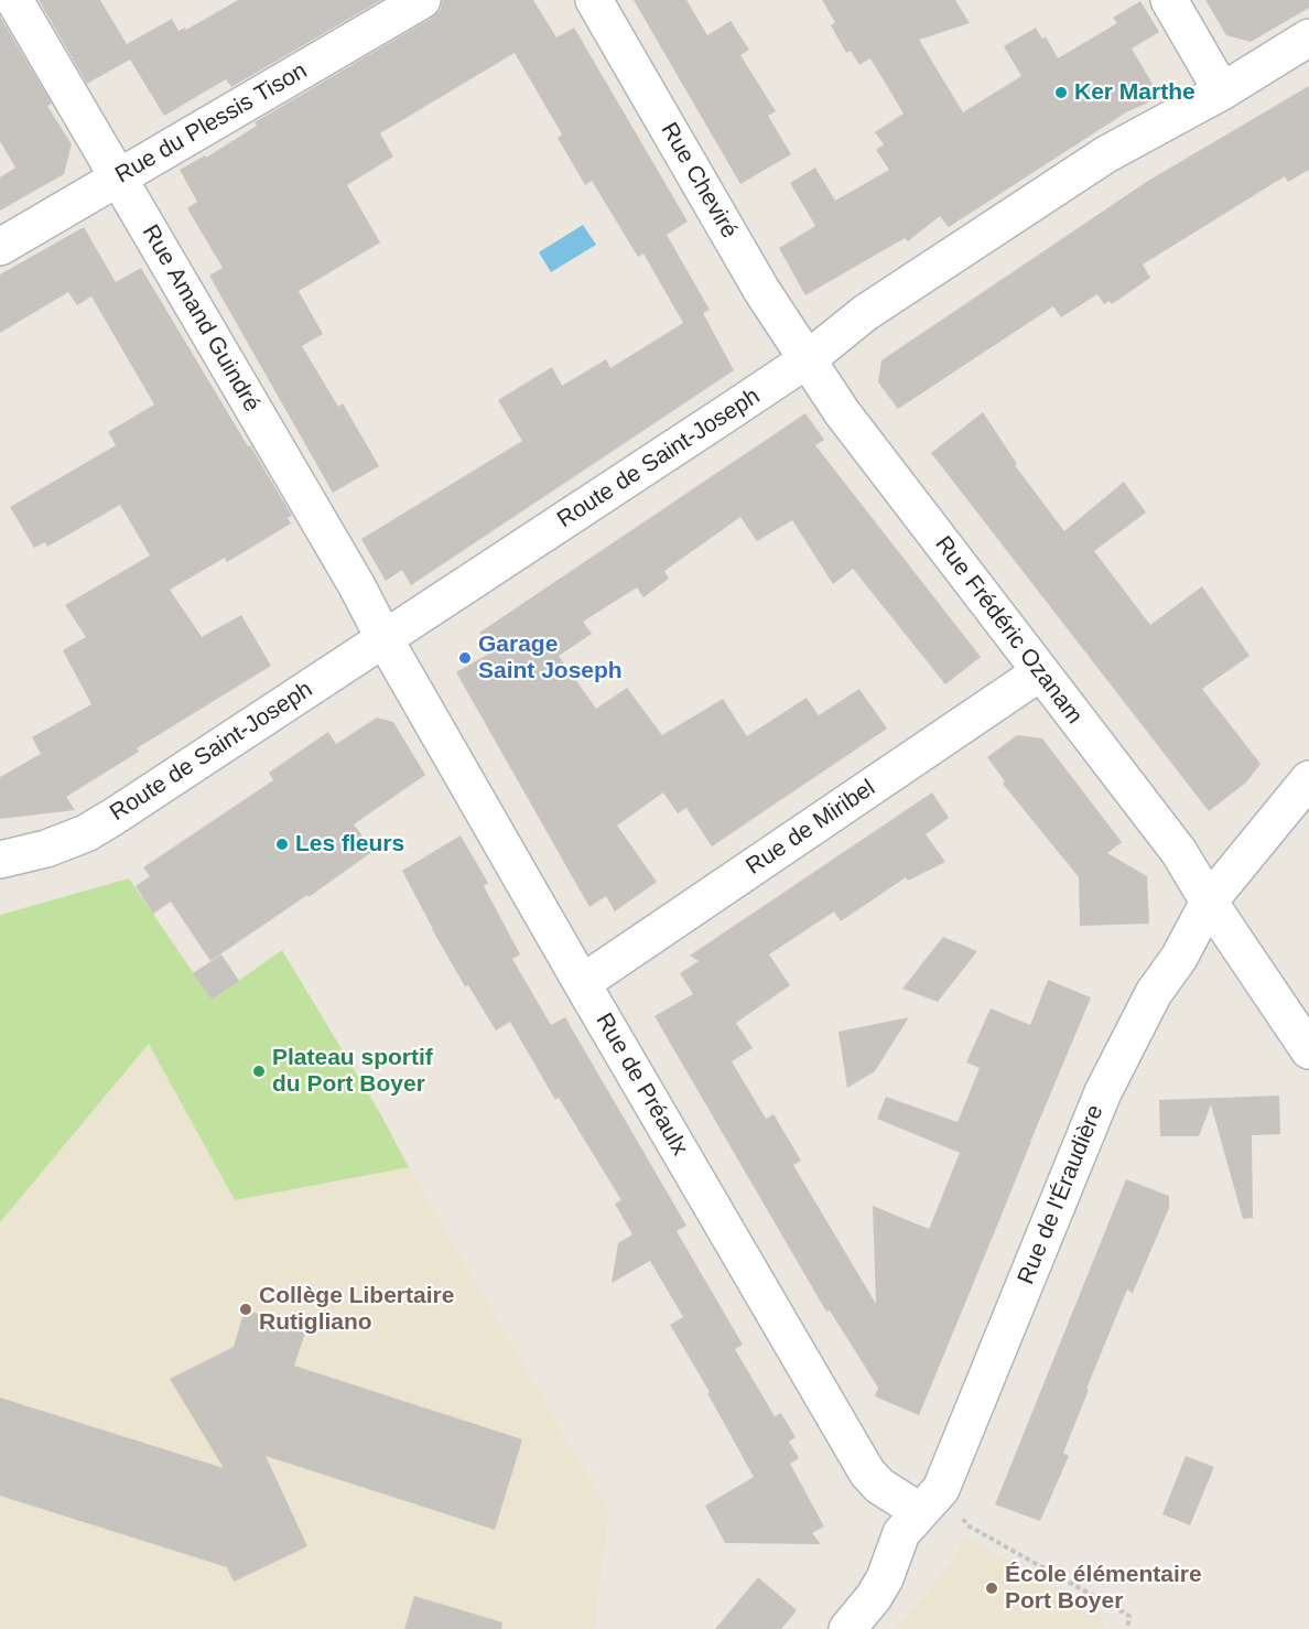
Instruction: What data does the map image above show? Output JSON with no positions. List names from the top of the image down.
{
  "streets": {
    "street": [
      "Rue du Plessis Tison",
      "Rue Cheviré",
      "Rue Amand Guindré",
      "Route de Saint-Joseph",
      "Rue Frédéric Ozanam",
      "Rue de Miribel",
      "Rue de Préaulx",
      "Rue de l'Éraudière"
    ]
  },
  "crossings": [
    ["Rue du Plessis Tison", "Rue Amand Guindré"],
    ["Rue Cheviré", "Route de Saint-Joseph"],
    ["Rue Cheviré", "Rue Frédéric Ozanam"],
    ["Rue Amand Guindré", "Route de Saint-Joseph"],
    ["Rue Amand Guindré", "Rue de Préaulx"],
    ["Route de Saint-Joseph", "Rue Frédéric Ozanam"],
    ["Route de Saint-Joseph", "Rue de Préaulx"],
    ["Rue Frédéric Ozanam", "Rue de Miribel"],
    ["Rue Frédéric Ozanam", "Rue de l'Éraudière"],
    ["Rue de Miribel", "Rue de Préaulx"],
    ["Rue de Préaulx", "Rue de l'Éraudière"]
  ],
  "places": [
    "Ker Marthe",
    "Garage Saint Joseph",
    "Les fleurs",
    "Plateau sportif du Port Boyer",
    "Collège Libertaire Rutigliano",
    "École élémentaire Port Boyer"
  ]
}
